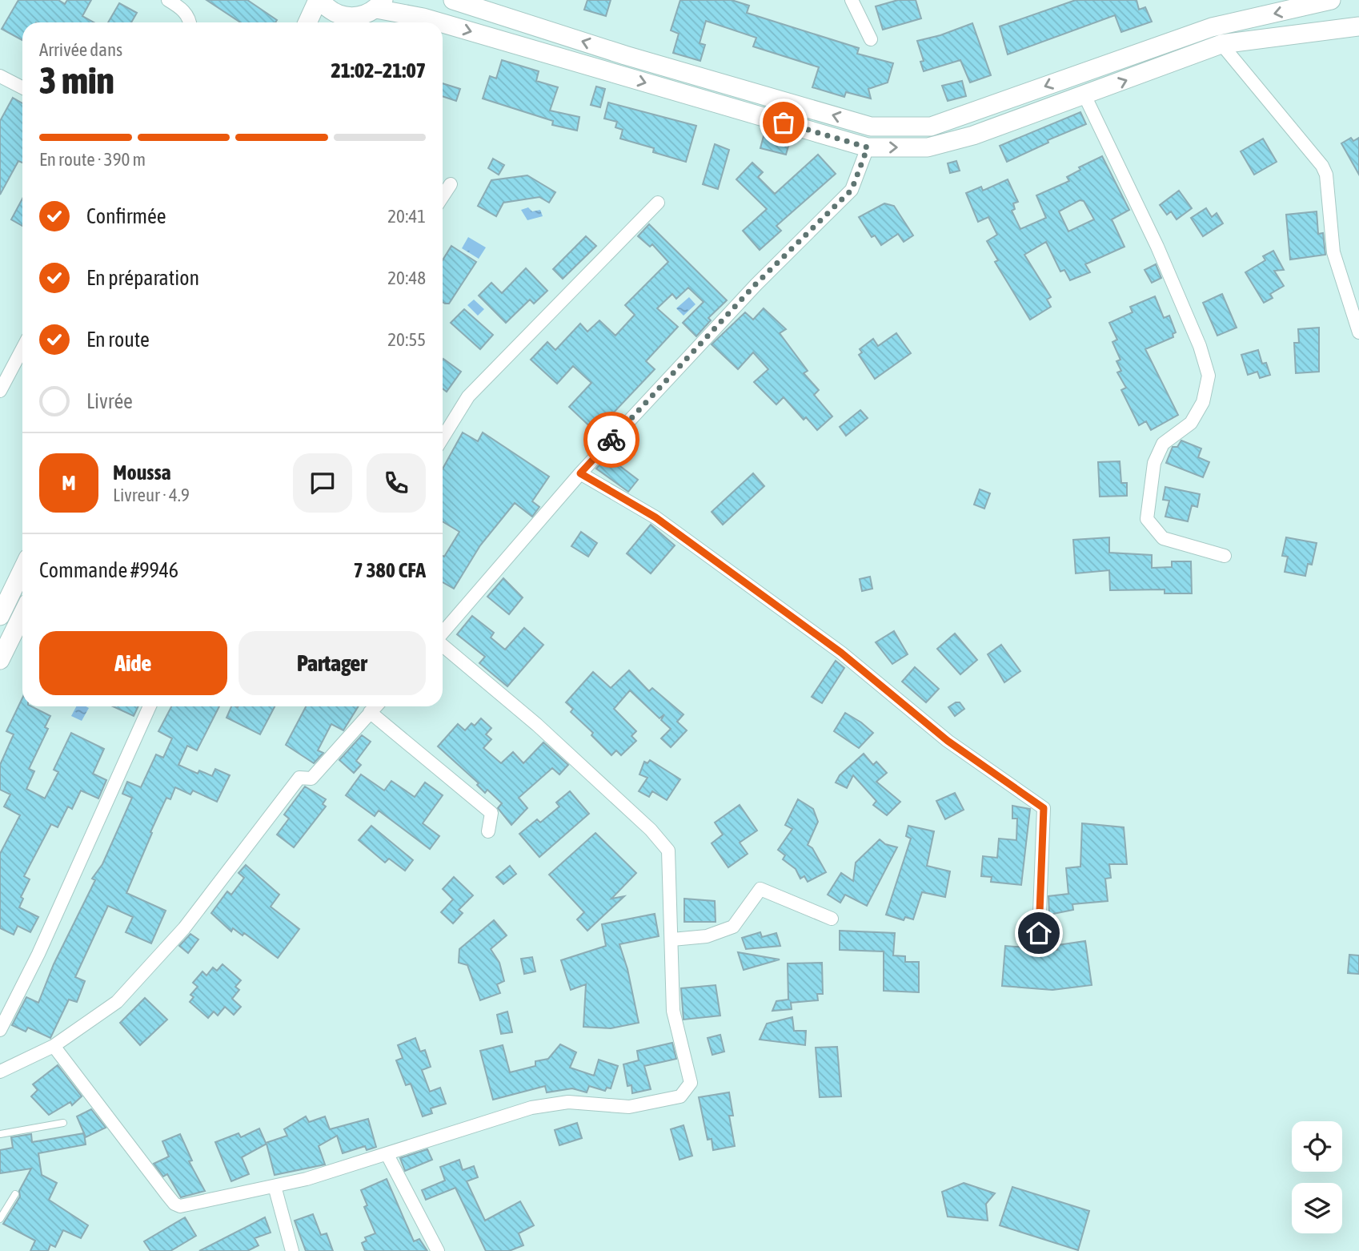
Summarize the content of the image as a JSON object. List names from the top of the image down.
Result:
{
  "page": {
    "heading": ["3 min", "Arrivée dans", "21:02–21:07"],
    "panel": [
      "Moussa",
      "Livreur · 4.9",
      "Commande #9946",
      "7 380 CFA"
    ],
    "bar": "En route · 390 m",
    "list": [
      ["Confirmée", "20:41"],
      ["En préparation", "20:48"],
      ["En route", "20:55"],
      "Livrée"
    ],
    "round": "M",
    "buttons": ["Aide", "Partager"]
  }
}
